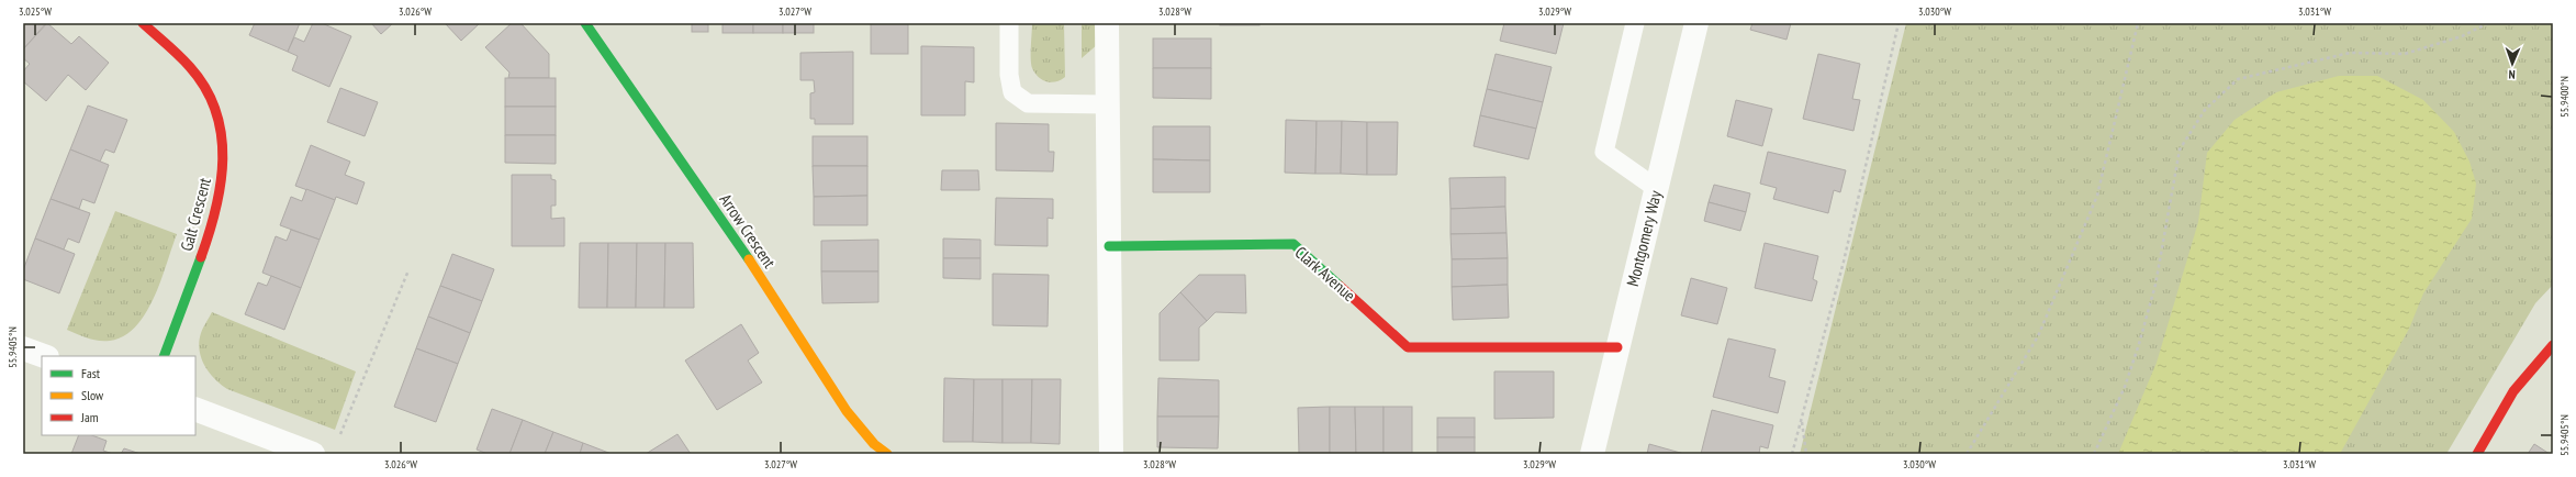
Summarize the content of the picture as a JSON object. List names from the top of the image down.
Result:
{
  "streets": {
    "street": [
      "Galt Crescent",
      "Arrow Crescent",
      "Montgomery Way",
      "Clark Avenue"
    ]
  },
  "crossings": [
    ["Montgomery Way", "Clark Avenue"]
  ],
  "legend": ["Fast", "Slow", "Jam"],
  "north": "bottom",
  "coordinates": [
    "3.025°W",
    "3.026°W",
    "3.027°W",
    "3.028°W",
    "3.029°W",
    "3.030°W",
    "3.031°W",
    "55.9400°N",
    "55.9405°N"
  ]
}
